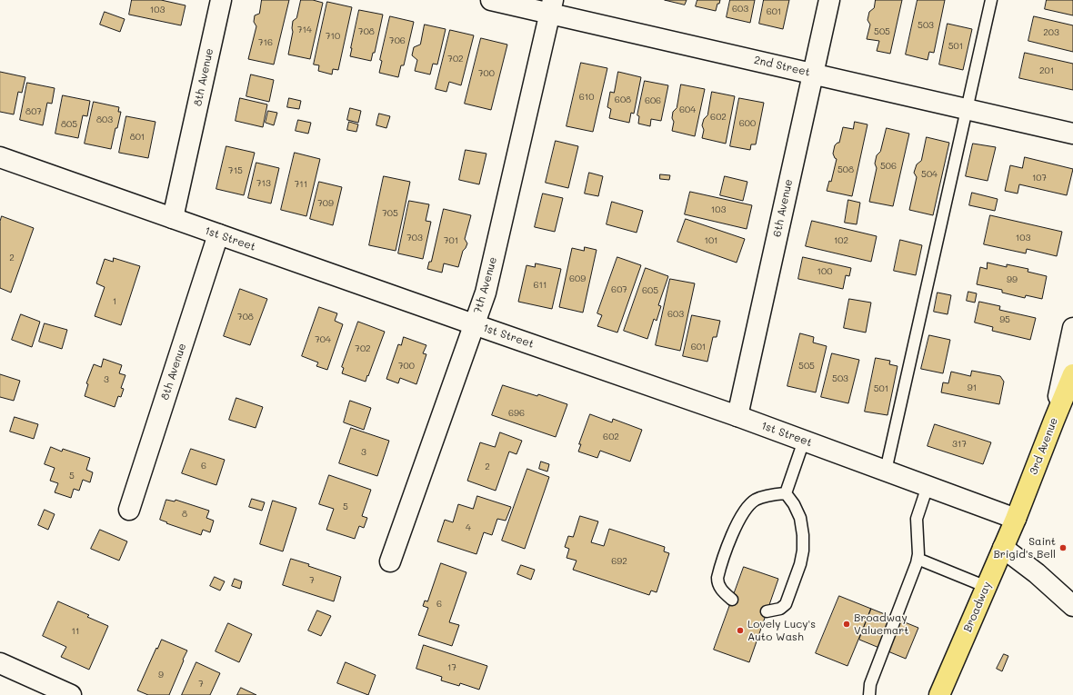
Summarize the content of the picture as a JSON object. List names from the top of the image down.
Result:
{
  "streets": {
    "main road": ["3rd Avenue", "Broadway"],
    "street": [
      "2nd Street",
      "8th Avenue",
      "6th Avenue",
      "1st Street",
      "7th Avenue"
    ]
  },
  "crossings": [
    ["2nd Street", "6th Avenue"],
    ["2nd Street", "7th Avenue"],
    ["8th Avenue", "1st Street"],
    ["6th Avenue", "1st Street"],
    ["1st Street", "7th Avenue"],
    ["1st Street", "3rd Avenue"],
    ["1st Street", "Broadway"],
    ["3rd Avenue", "Broadway"]
  ],
  "places": ["Saint Brigid's Bell", "Broadway Valuemart", "Lovely Lucy's Auto Wash"],
  "house_numbers": [
    "603",
    "103",
    "601",
    "503",
    "714",
    "708",
    "505",
    "203",
    "710",
    "706",
    "716",
    "501",
    "702",
    "201",
    "700",
    "610",
    "608",
    "606",
    "604",
    "807",
    "602",
    "803",
    "600",
    "805",
    "801",
    "506",
    "508",
    "715",
    "504",
    "107",
    "713",
    "711",
    "709",
    "103",
    "705",
    "703",
    "103",
    "701",
    "101",
    "102",
    "2",
    "100",
    "609",
    "99",
    "611",
    "607",
    "605",
    "1",
    "603",
    "708",
    "95",
    "704",
    "601",
    "702",
    "700",
    "505",
    "503",
    "3",
    "91",
    "501",
    "696",
    "602",
    "317",
    "3",
    "6",
    "2",
    "5",
    "5",
    "8",
    "4",
    "692",
    "7",
    "6",
    "11",
    "17",
    "9",
    "7"
  ]
}
